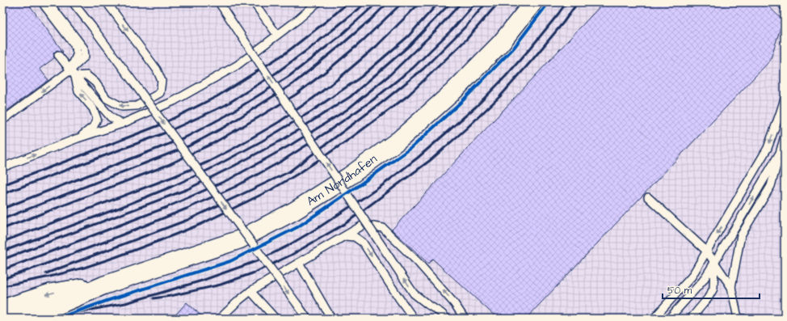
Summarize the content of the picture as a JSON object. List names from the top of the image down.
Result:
{
  "streets": {
    "main road": ["Am Nordhafen"]
  },
  "scale_bar": "50 m"
}
